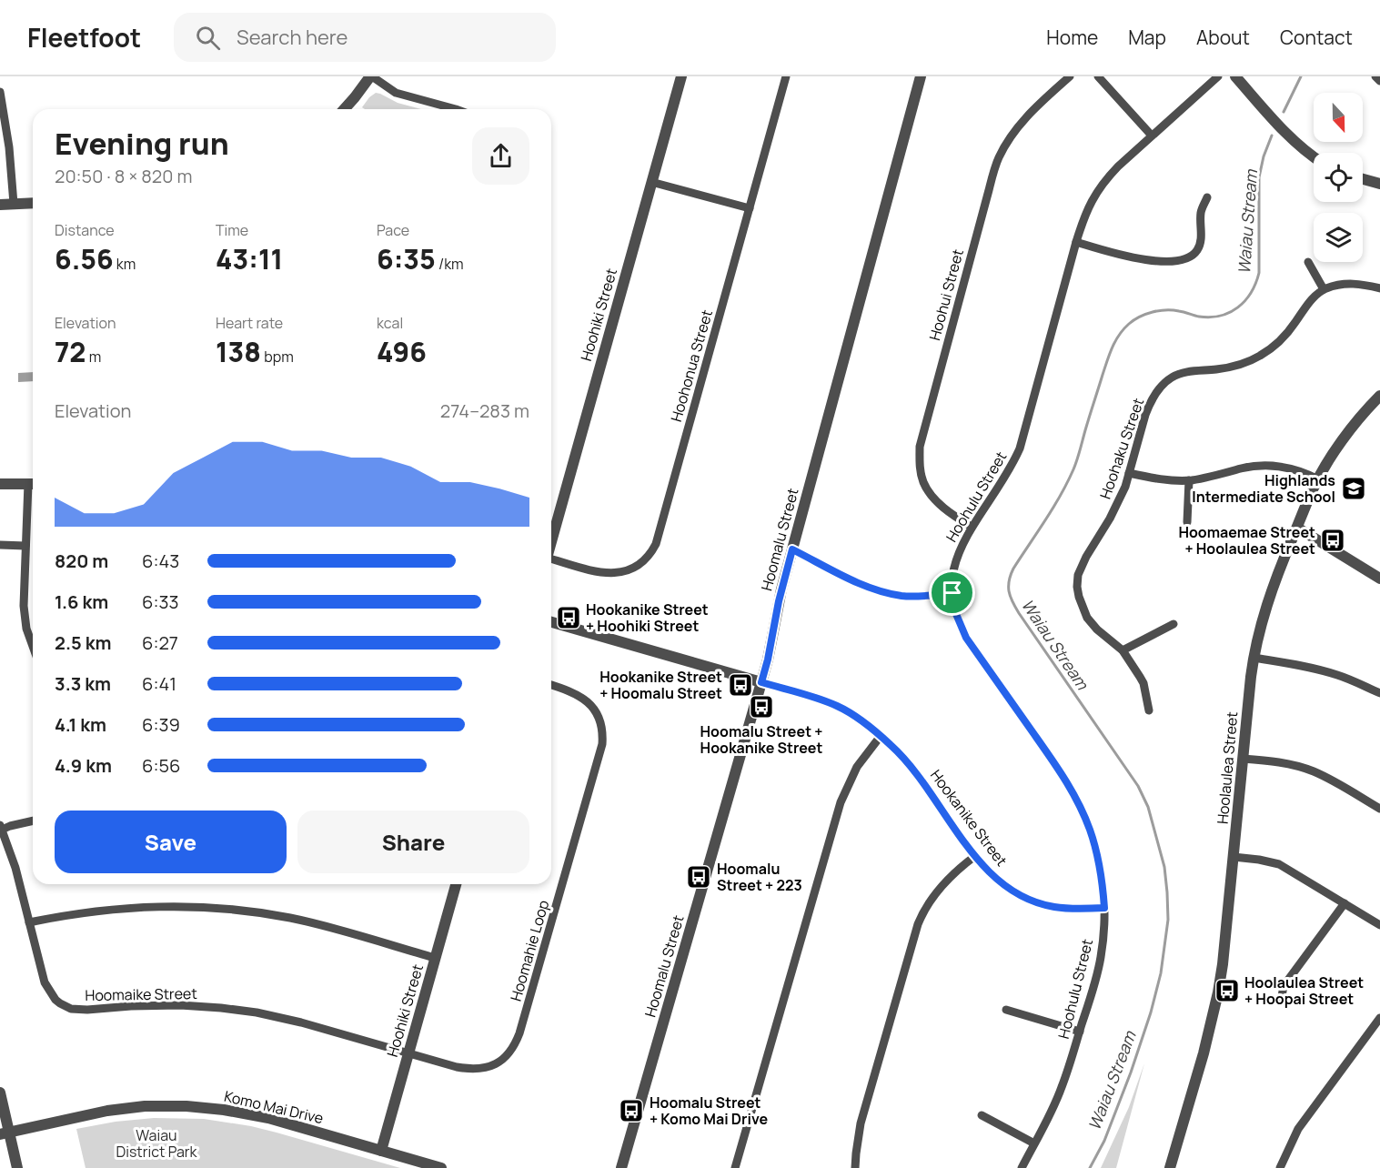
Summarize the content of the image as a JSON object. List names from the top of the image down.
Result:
{
  "streets": {
    "street": [
      "Hoohui Street",
      "Hoohiki Street",
      "Hoohonua Street",
      "Hoohaku Street",
      "Hoohulu Street",
      "Hoomalu Street",
      "Hoolaulea Street",
      "Hookanike Street",
      "Hoomahie Loop",
      "Hoomaike Street",
      "Komo Mai Drive"
    ]
  },
  "crossings": [
    ["Hoohui Street", "Hoohulu Street"],
    ["Hoohiki Street", "Hoomahie Loop"],
    ["Hoohiki Street", "Hoomaike Street"],
    ["Hoohiki Street", "Komo Mai Drive"],
    ["Hoohulu Street", "Hookanike Street"],
    ["Hoomalu Street", "Hookanike Street"],
    ["Hoomahie Loop", "Hoomaike Street"]
  ],
  "water": ["Waiau Stream"],
  "parks": ["Waiau District Park"],
  "places": {
    "school or university": ["Highlands Intermediate School"],
    "bus stop": [
      "Hoomaemae Street + Hoolaulea Street",
      "Hookanike Street + Hoohiki Street",
      "Hookanike Street + Hoomalu Street",
      "Hoomalu Street + Hookanike Street",
      "Hoomalu Street + 223",
      "Hoolaulea Street + Hoopai Street",
      "Hoomalu Street + Komo Mai Drive"
    ]
  },
  "north": "bottom",
  "page": {
    "header": "Fleetfoot",
    "search": "Search here",
    "nav": [
      "Home",
      "Map",
      "About",
      "Contact"
    ],
    "heading": ["Evening run", "20:50 · 8 × 820 m"],
    "stats": [
      ["Distance", "6.56 km"],
      ["Time", "43:11"],
      ["Pace", "6:35 /km"],
      ["Elevation", "72 m"],
      ["Heart rate", "138 bpm"],
      ["kcal", "496"]
    ],
    "chart": ["Elevation", "274–283 m"],
    "list": [
      {
        "name": "820 m",
        "note": "6:43"
      },
      {
        "name": "1.6 km",
        "note": "6:33"
      },
      {
        "name": "2.5 km",
        "note": "6:27"
      },
      {
        "name": "3.3 km",
        "note": "6:41"
      },
      {
        "name": "4.1 km",
        "note": "6:39"
      },
      {
        "name": "4.9 km",
        "note": "6:56"
      }
    ],
    "buttons": ["Save", "Share"]
  }
}
